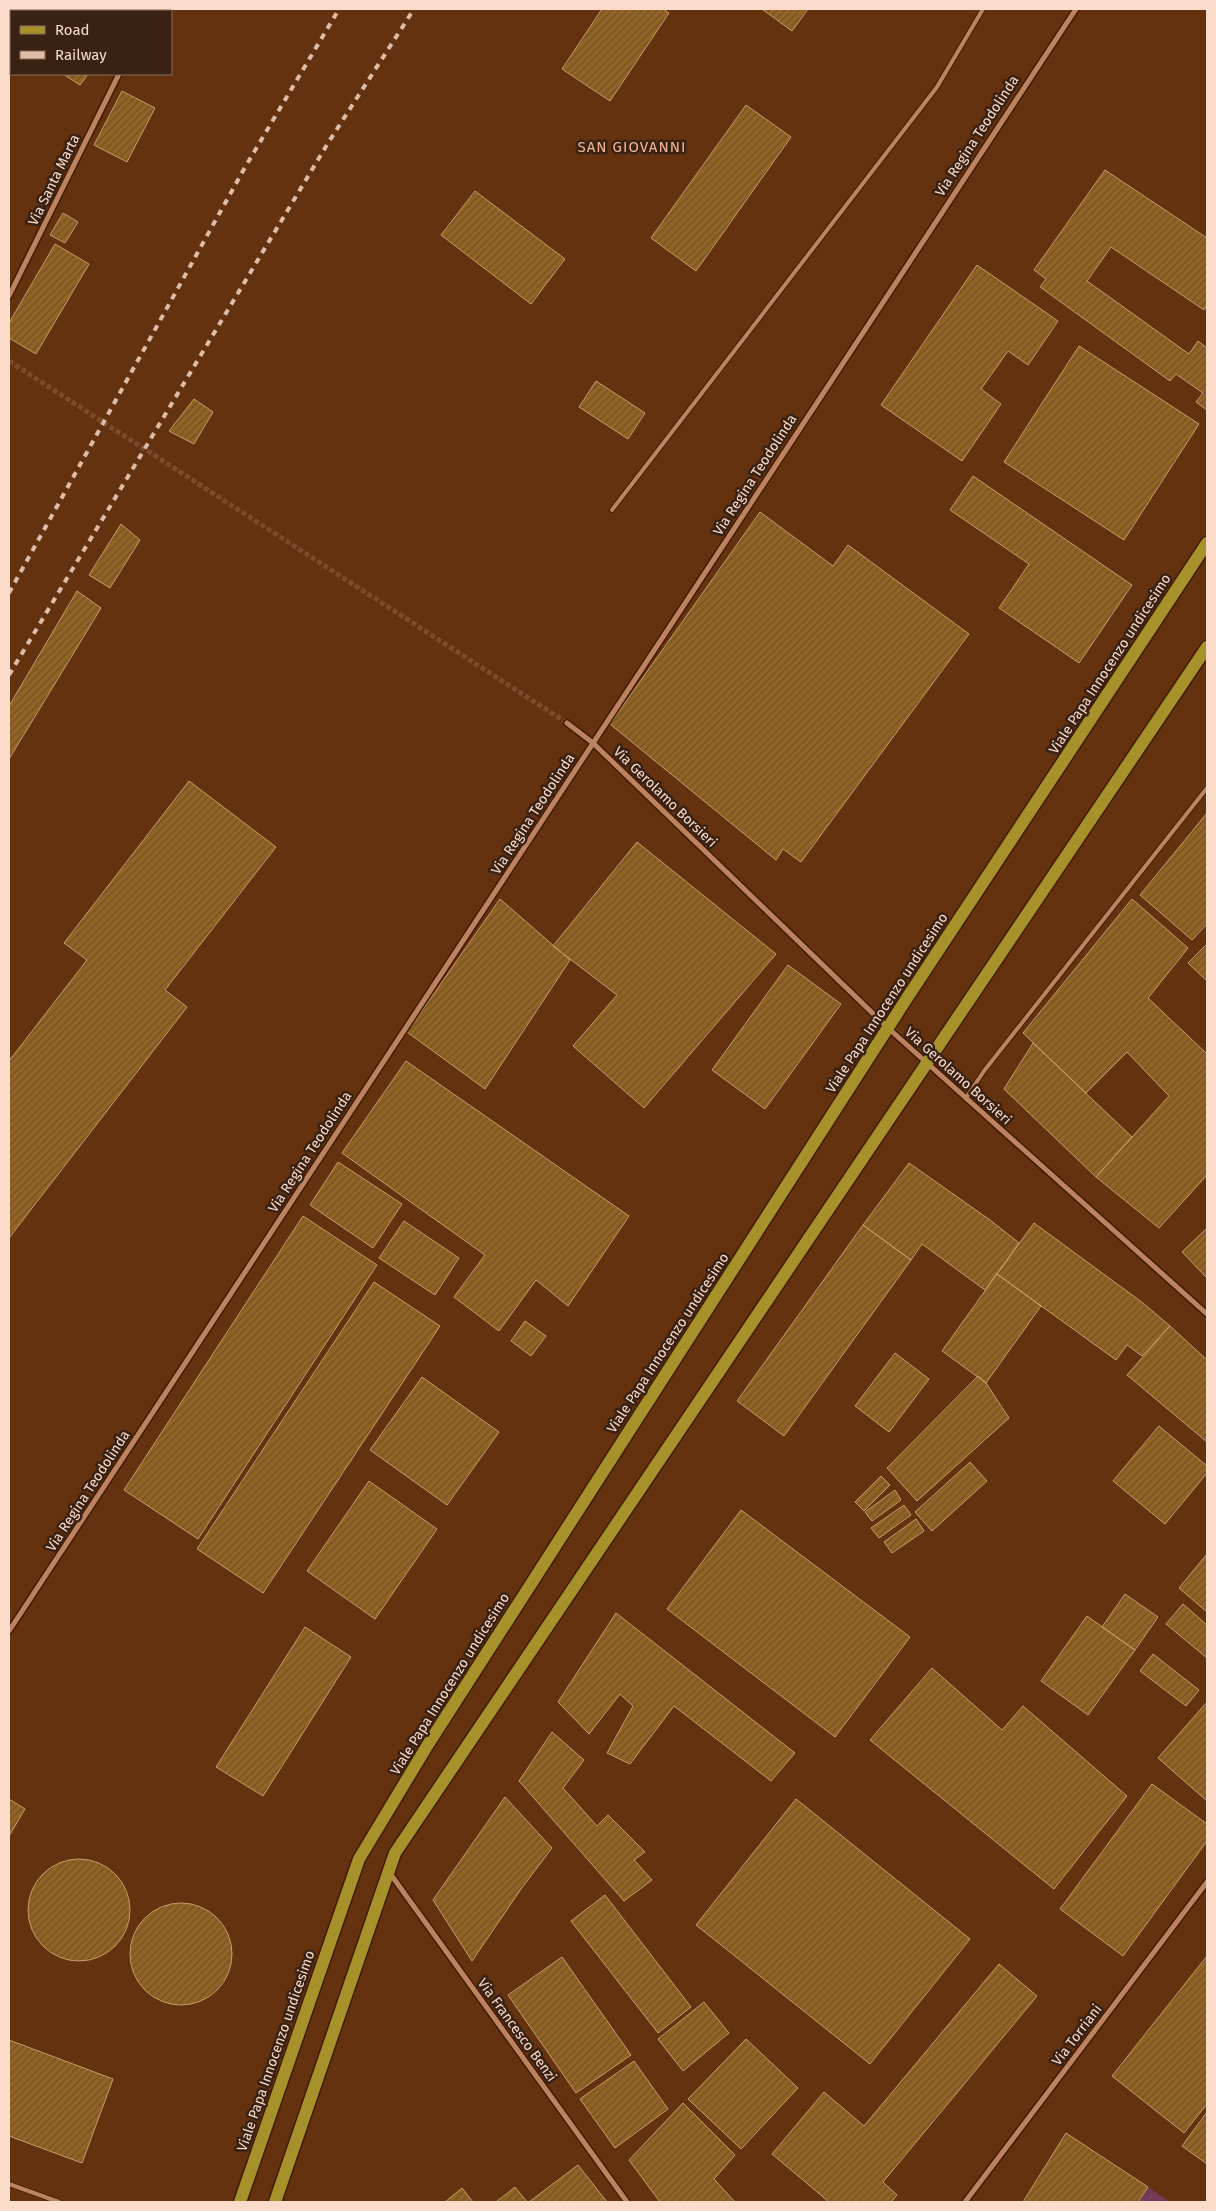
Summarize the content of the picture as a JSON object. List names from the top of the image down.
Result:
{
  "streets": {
    "main road": ["Viale Papa Innocenzo undicesimo"],
    "street": [
      "Via Regina Teodolinda",
      "Via Santa Marta",
      "Via Gerolamo Borsieri",
      "Via Francesco Benzi",
      "Via Torriani"
    ]
  },
  "crossings": [
    ["Via Regina Teodolinda", "Via Gerolamo Borsieri"],
    ["Viale Papa Innocenzo undicesimo", "Via Gerolamo Borsieri"]
  ],
  "districts": ["SAN GIOVANNI"],
  "legend": ["Road", "Railway"]
}
